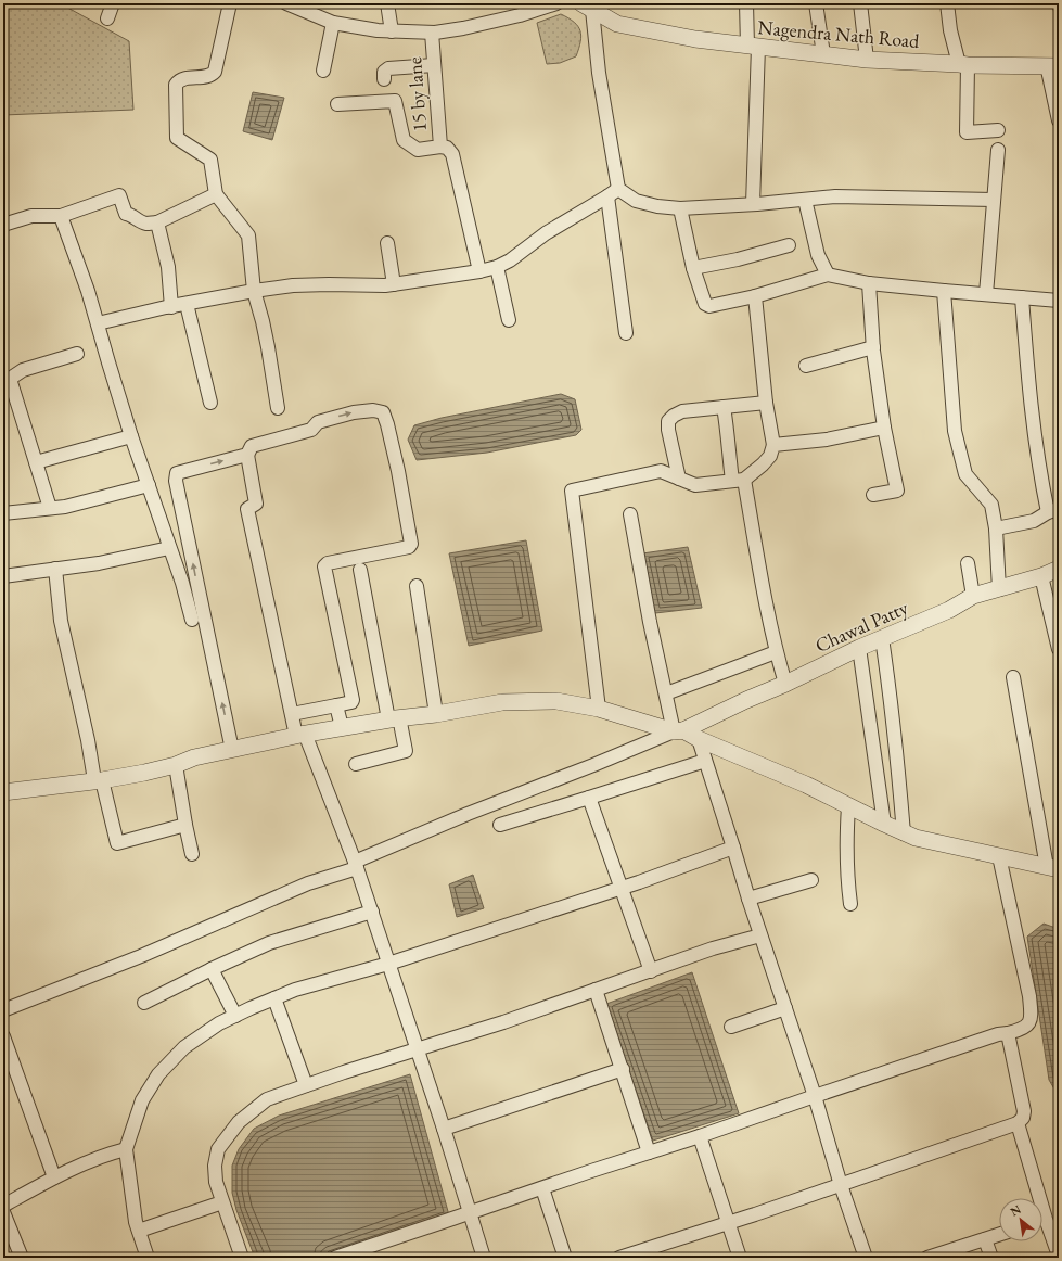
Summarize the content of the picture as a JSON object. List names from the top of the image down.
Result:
{
  "streets": {
    "street": ["Nagendra Nath Road", "15 by lane", "Chawal Patty"]
  },
  "north": "top left"
}
